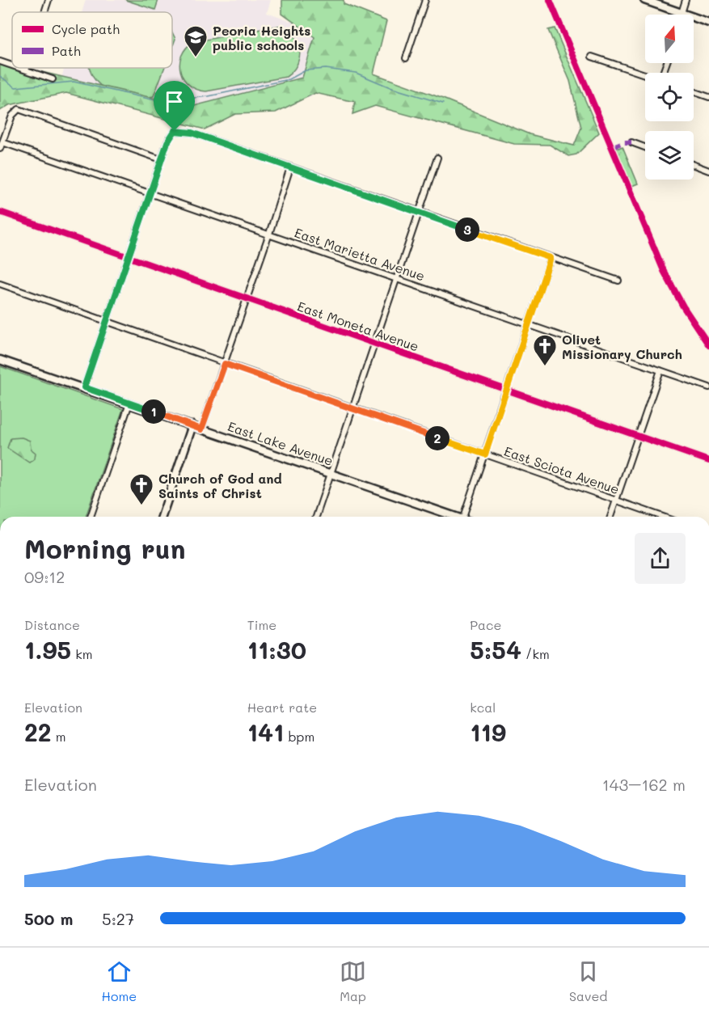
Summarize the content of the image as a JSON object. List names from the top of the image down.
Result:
{
  "streets": {
    "street": [
      "East Marietta Avenue",
      "East Moneta Avenue",
      "East Lake Avenue",
      "East Sciota Avenue"
    ]
  },
  "places": {
    "school or university": ["Peoria Heights public schools"],
    "church": ["Olivet Missionary Church", "Church of God and Saints of Christ"]
  },
  "legend": ["Cycle path", "Path"],
  "north": "top",
  "page": {
    "pins": ["3", "1", "2"],
    "heading": ["Morning run", "09:12"],
    "stats": [
      ["Distance", "1.95 km"],
      ["Time", "11:30"],
      ["Pace", "5:54 /km"],
      ["Elevation", "22 m"],
      ["Heart rate", "141 bpm"],
      ["kcal", "119"]
    ],
    "chart": ["Elevation", "143–162 m"],
    "list": [
      {
        "name": "500 m",
        "note": "5:27"
      }
    ],
    "tabs": ["Home", "Map", "Saved"]
  }
}
